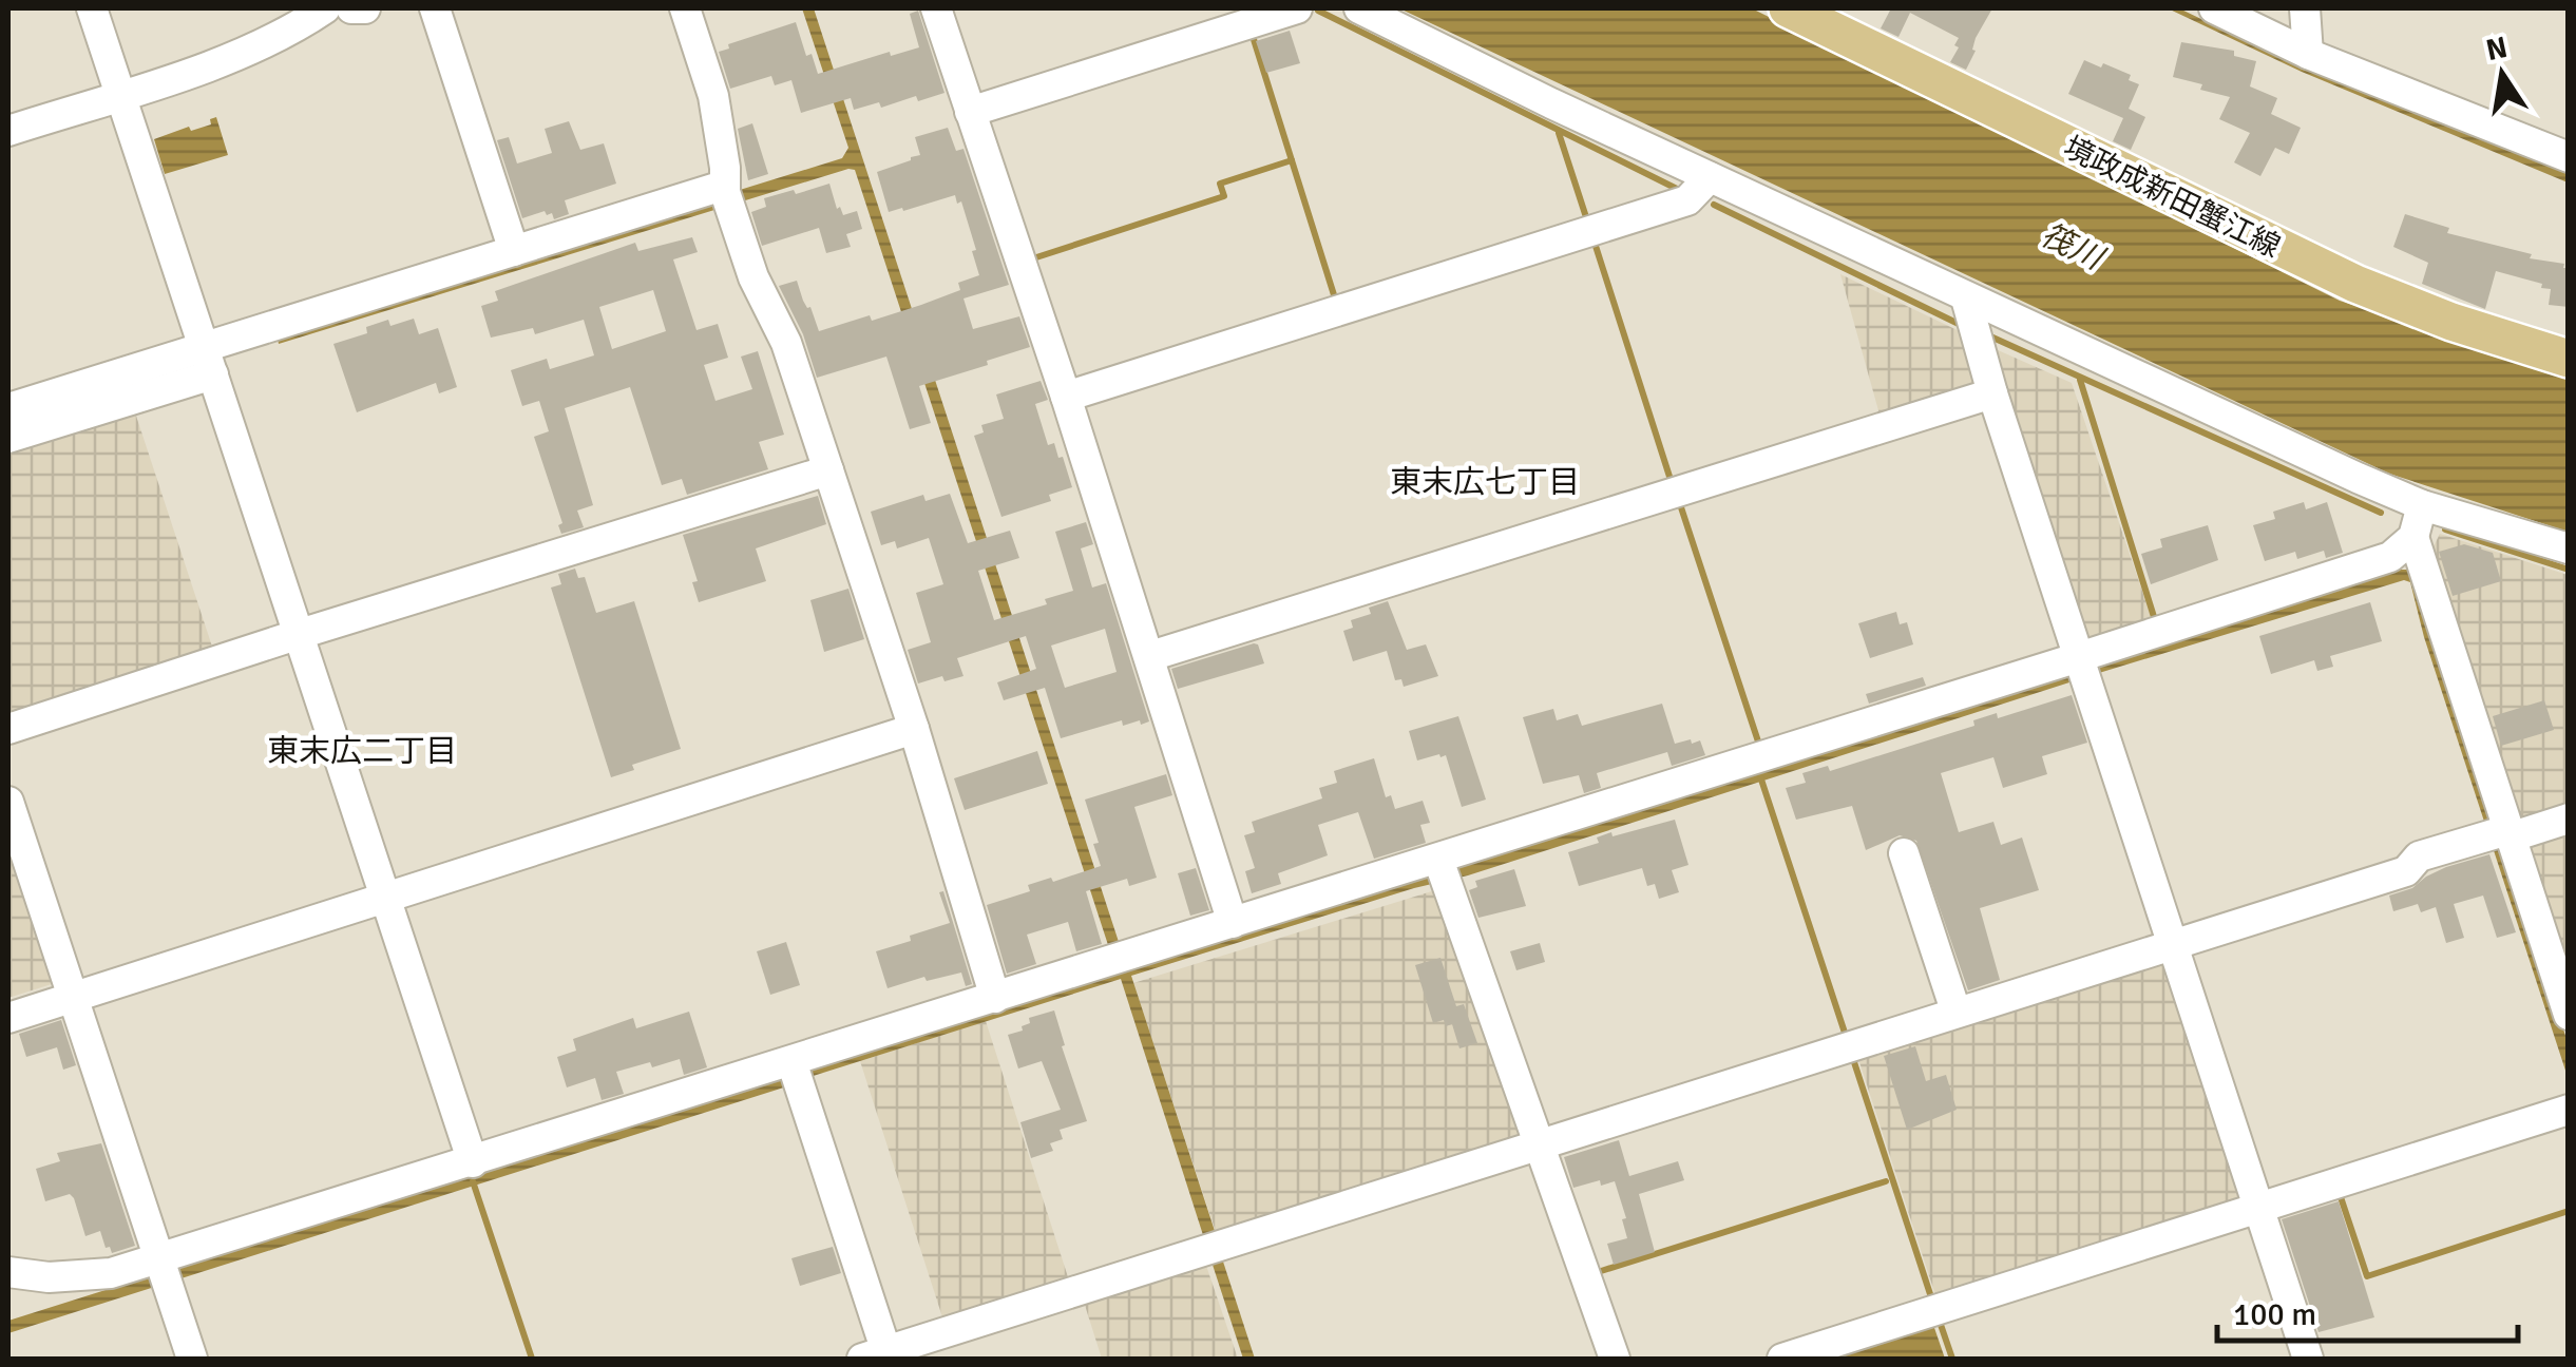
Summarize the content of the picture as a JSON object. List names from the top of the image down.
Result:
{
  "streets": {
    "main road": ["境政成新田蟹江線"]
  },
  "districts": ["東末広七丁目", "東末広二丁目"],
  "water": ["筏川"],
  "scale_bar": "100 m",
  "north": "top"
}
